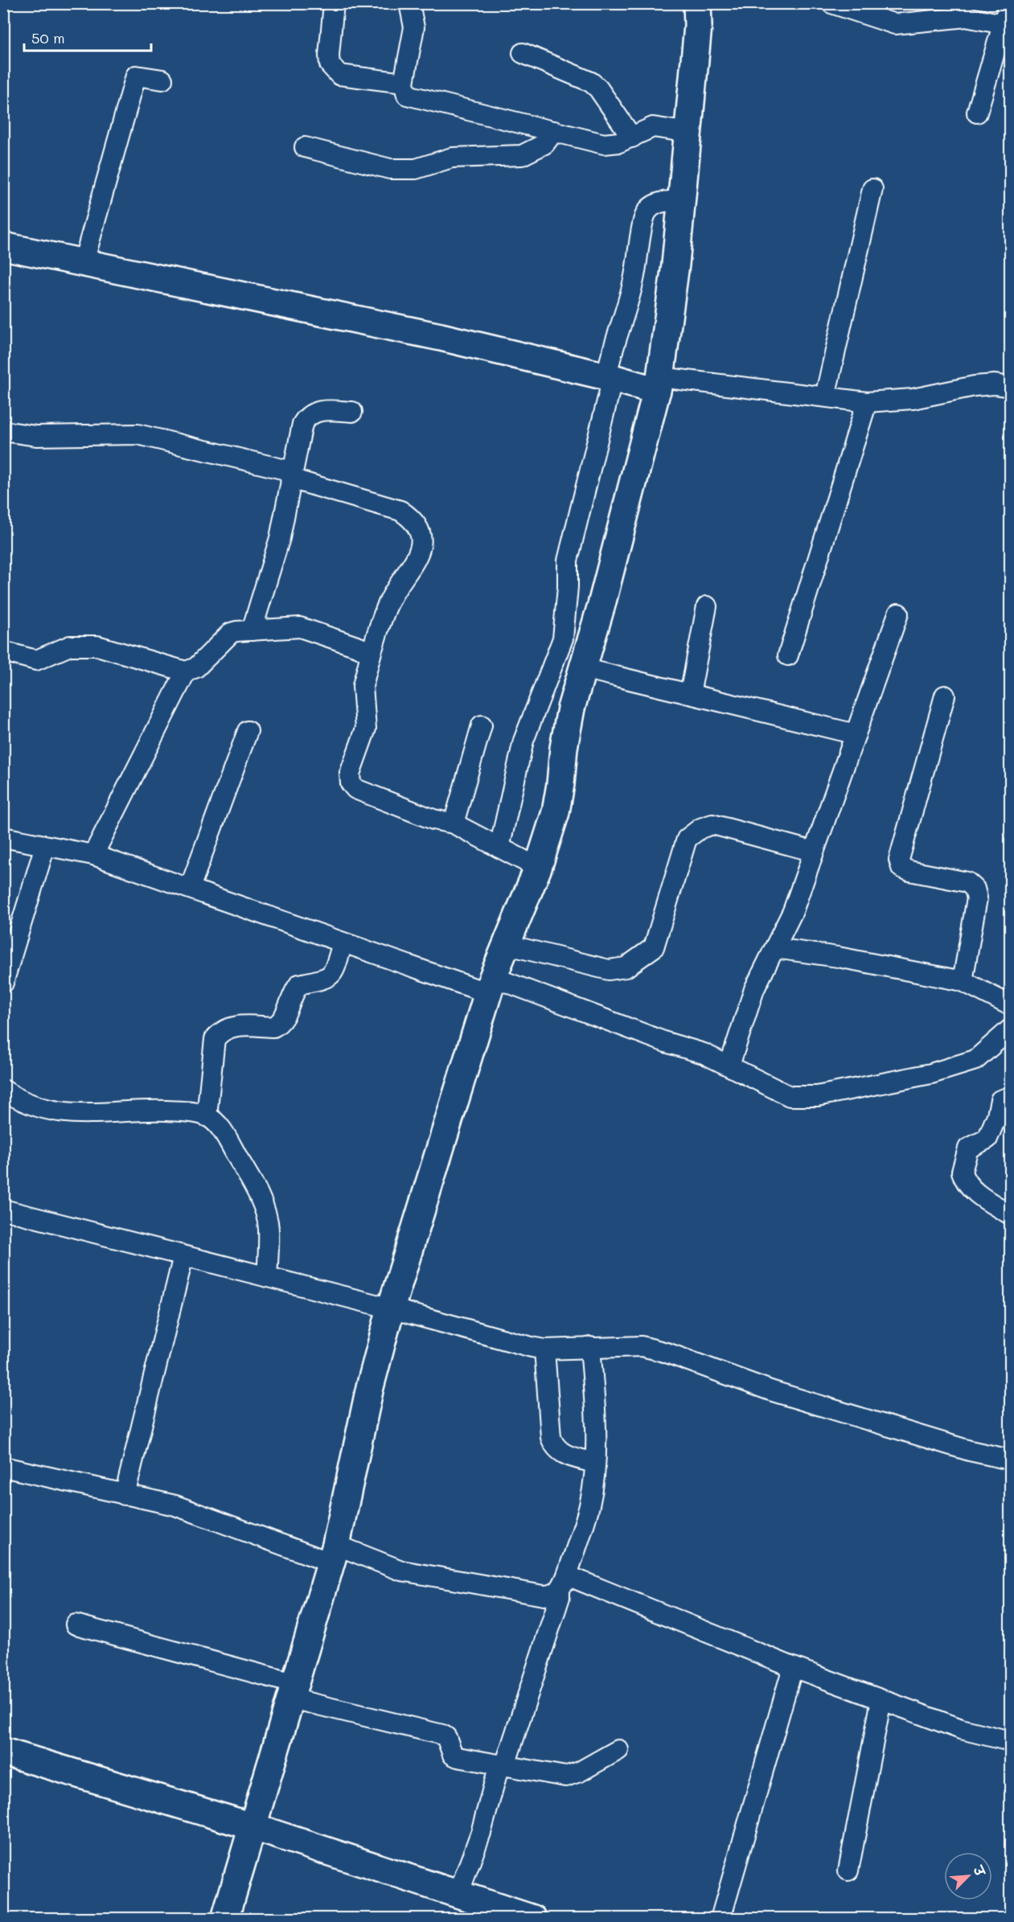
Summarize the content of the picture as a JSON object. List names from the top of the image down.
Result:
{
  "scale_bar": "50 m",
  "north": "top right"
}
